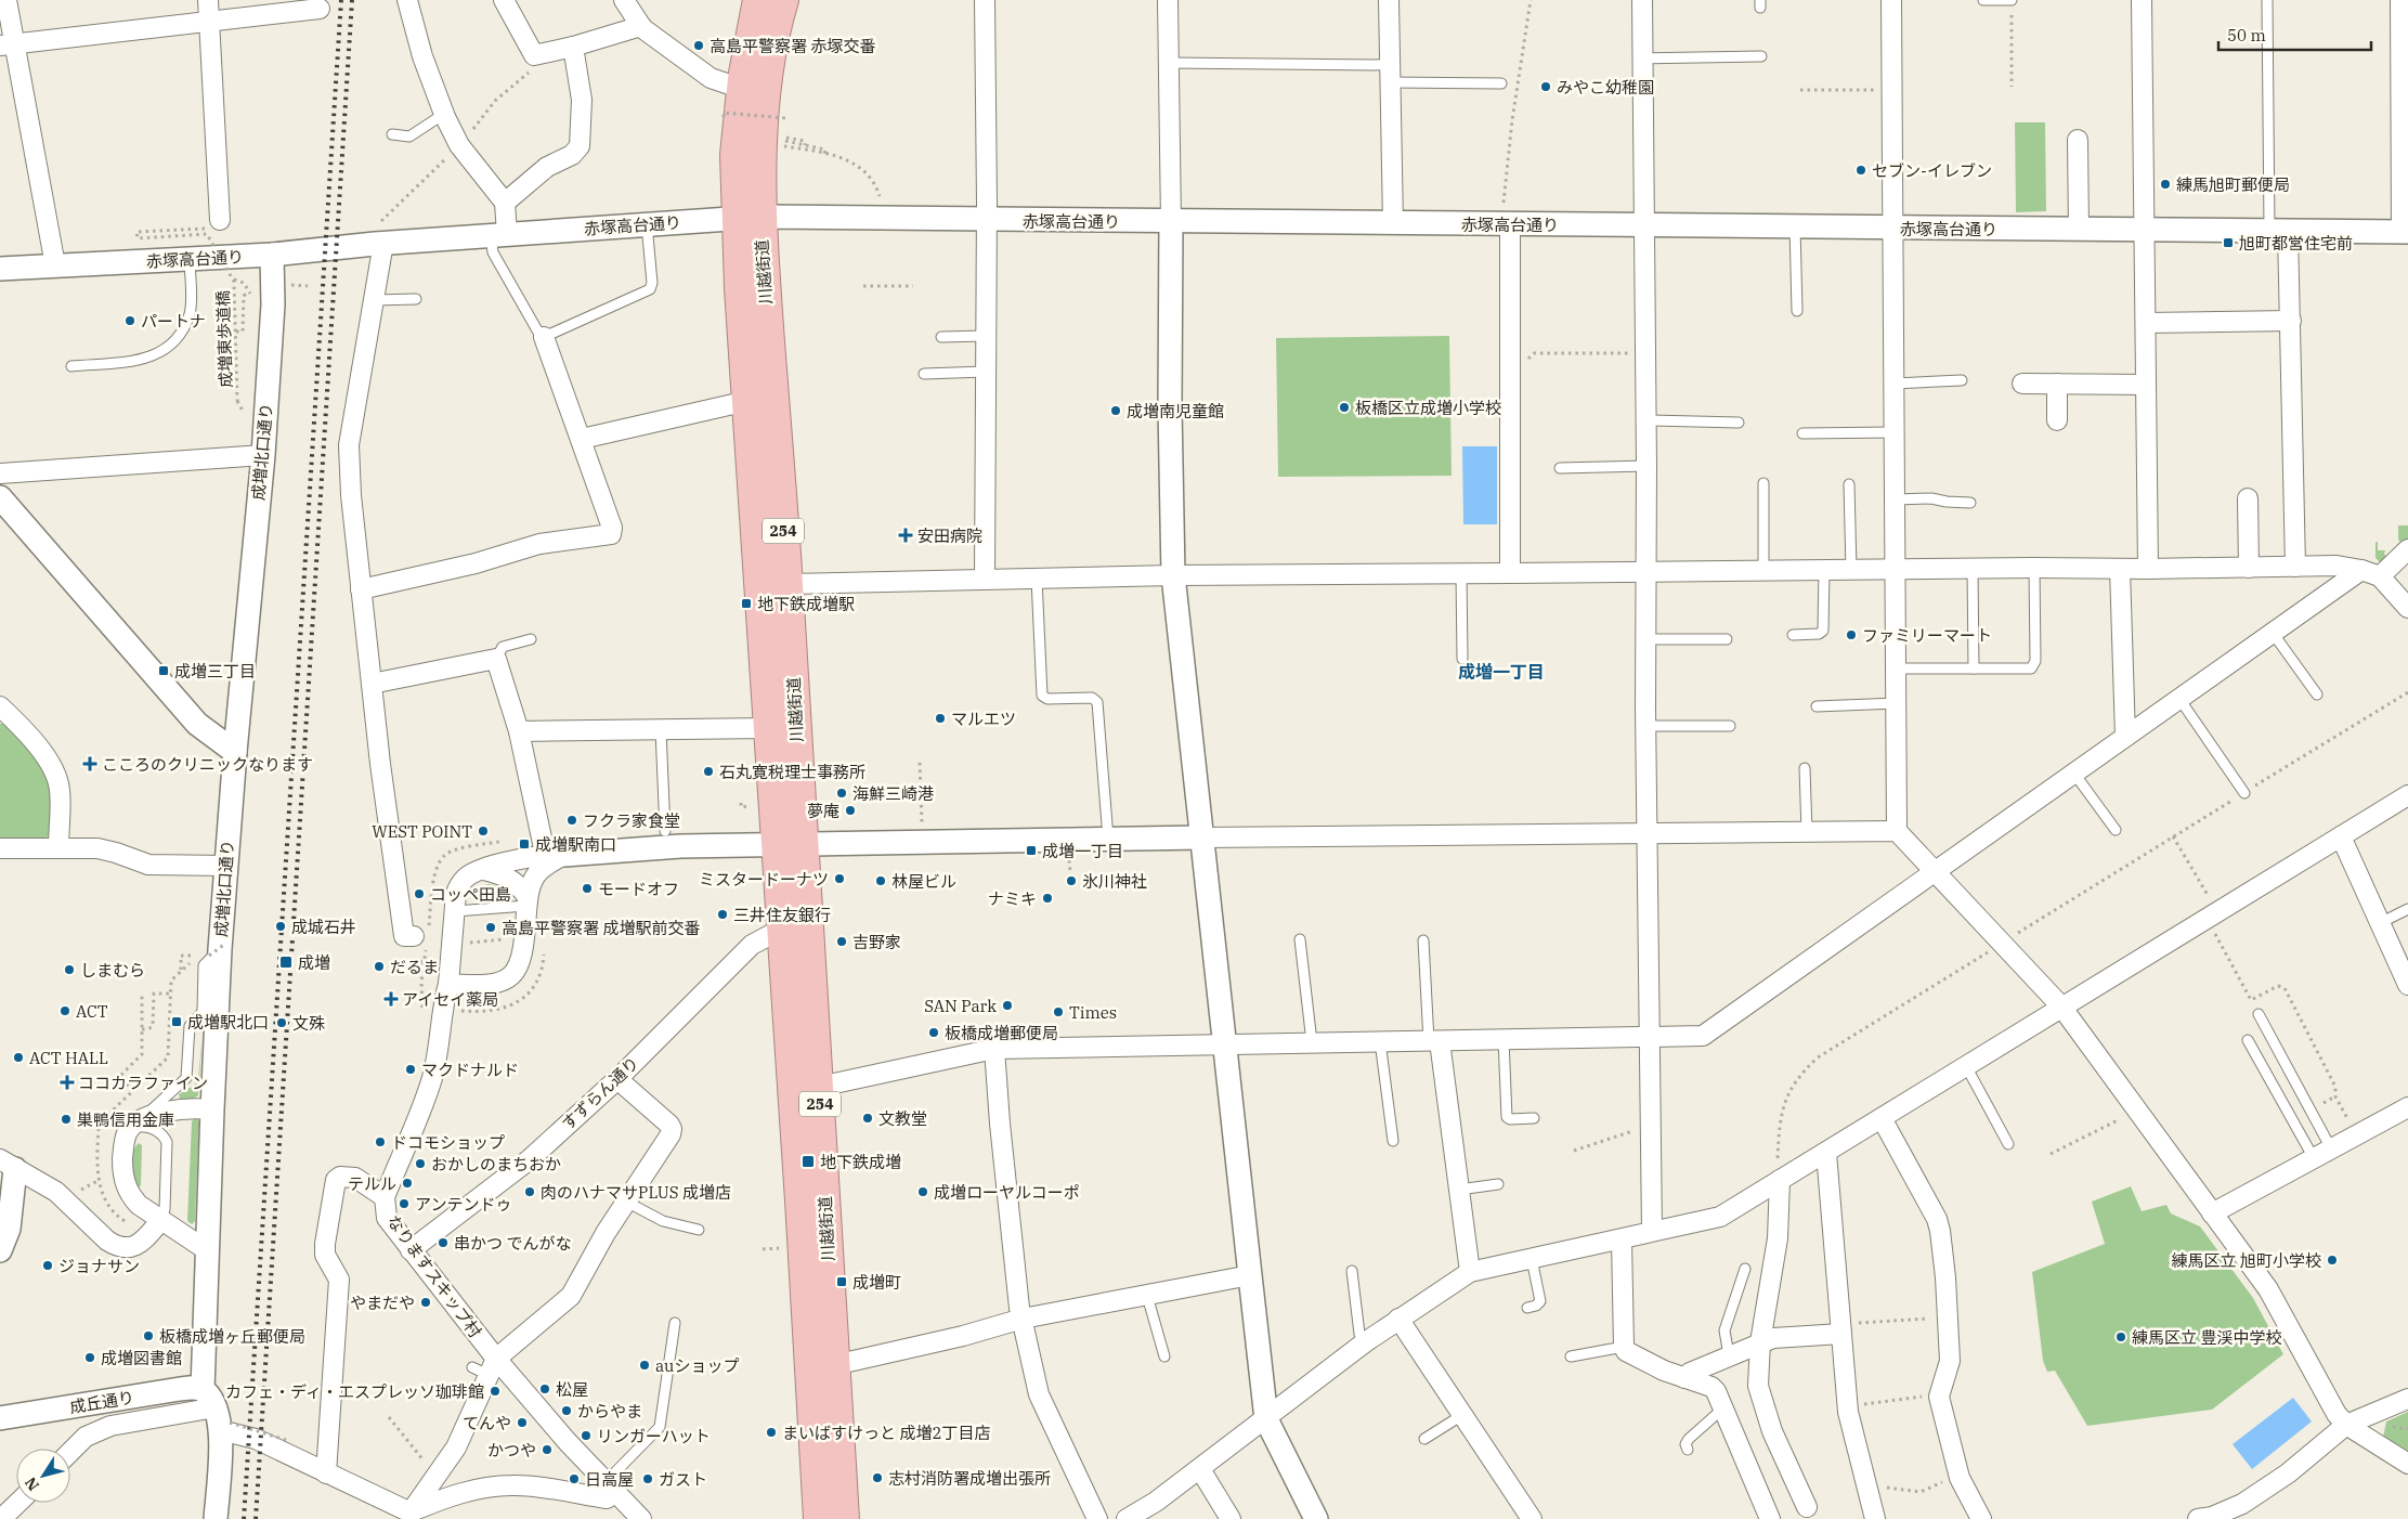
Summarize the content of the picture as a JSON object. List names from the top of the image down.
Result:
{
  "streets": {
    "highway": ["川越街道", "254"],
    "street": [
      "赤塚高台通り",
      "成増北口通り",
      "すずらん通り",
      "なりますスキップ村",
      "成丘通り"
    ],
    "path": ["成増東歩道橋"]
  },
  "crossings": [
    ["赤塚高台通り", "川越街道"],
    ["赤塚高台通り", "成増北口通り"],
    ["川越街道", "すずらん通り"],
    ["成増北口通り", "成丘通り"],
    ["すずらん通り", "なりますスキップ村"]
  ],
  "districts": ["成増一丁目"],
  "places": {
    "other": [
      "高島平警察署 赤塚交番",
      "みやこ幼稚園",
      "セブン-イレブン",
      "練馬旭町郵便局",
      "パートナ",
      "板橋区立成増小学校",
      "成増南児童館",
      "ファミリーマート",
      "マルエツ",
      "石丸寛税理士事務所",
      "海鮮三崎港",
      "夢庵",
      "フクラ家食堂",
      "WEST POINT",
      "ミスタードーナツ",
      "林屋ビル",
      "氷川神社",
      "モードオフ",
      "コッペ田島",
      "ナミキ",
      "三井住友銀行",
      "成城石井",
      "高島平警察署 成増駅前交番",
      "吉野家",
      "だるま",
      "しまむら",
      "SAN Park",
      "ACT",
      "Times",
      "文殊",
      "板橋成増郵便局",
      "ACT HALL",
      "マクドナルド",
      "文教堂",
      "巣鴨信用金庫",
      "ドコモショップ",
      "おかしのまちおか",
      "テルル",
      "肉のハナマサPLUS 成増店",
      "成増ローヤルコーポ",
      "アンテンドゥ",
      "串かつ でんがな",
      "練馬区立 旭町小学校",
      "ジョナサン",
      "やまだや",
      "板橋成増ヶ丘郵便局",
      "練馬区立 豊渓中学校",
      "成増図書館",
      "auショップ",
      "松屋",
      "カフェ・ディ・エスプレッソ珈琲館",
      "からやま",
      "てんや",
      "まいばすけっと 成増2丁目店",
      "リンガーハット",
      "かつや",
      "志村消防署成増出張所",
      "日高屋",
      "ガスト"
    ],
    "transit": [
      "旭町都営住宅前",
      "地下鉄成増駅",
      "成増三丁目",
      "成増駅南口",
      "成増一丁目",
      "成増",
      "成増駅北口",
      "地下鉄成増",
      "成増町"
    ],
    "health": [
      "安田病院",
      "こころのクリニックなります",
      "アイセイ薬局",
      "ココカラファイン"
    ]
  },
  "scale_bar": "50 m",
  "north": "bottom left"
}
